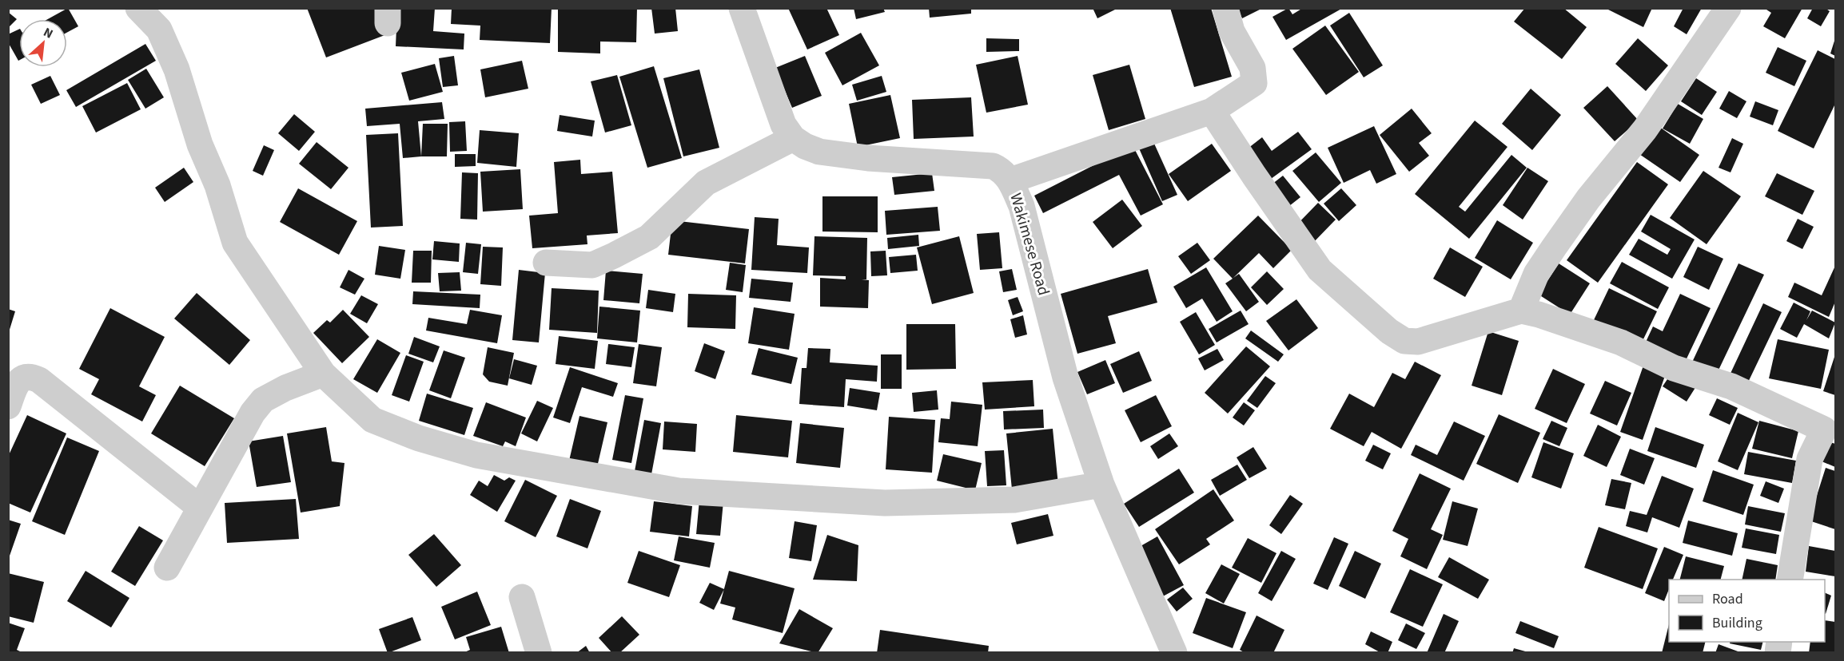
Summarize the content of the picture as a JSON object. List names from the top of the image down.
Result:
{
  "streets": {
    "street": ["Wakimese Road"]
  },
  "legend": ["Road", "Building"],
  "north": "top right"
}
